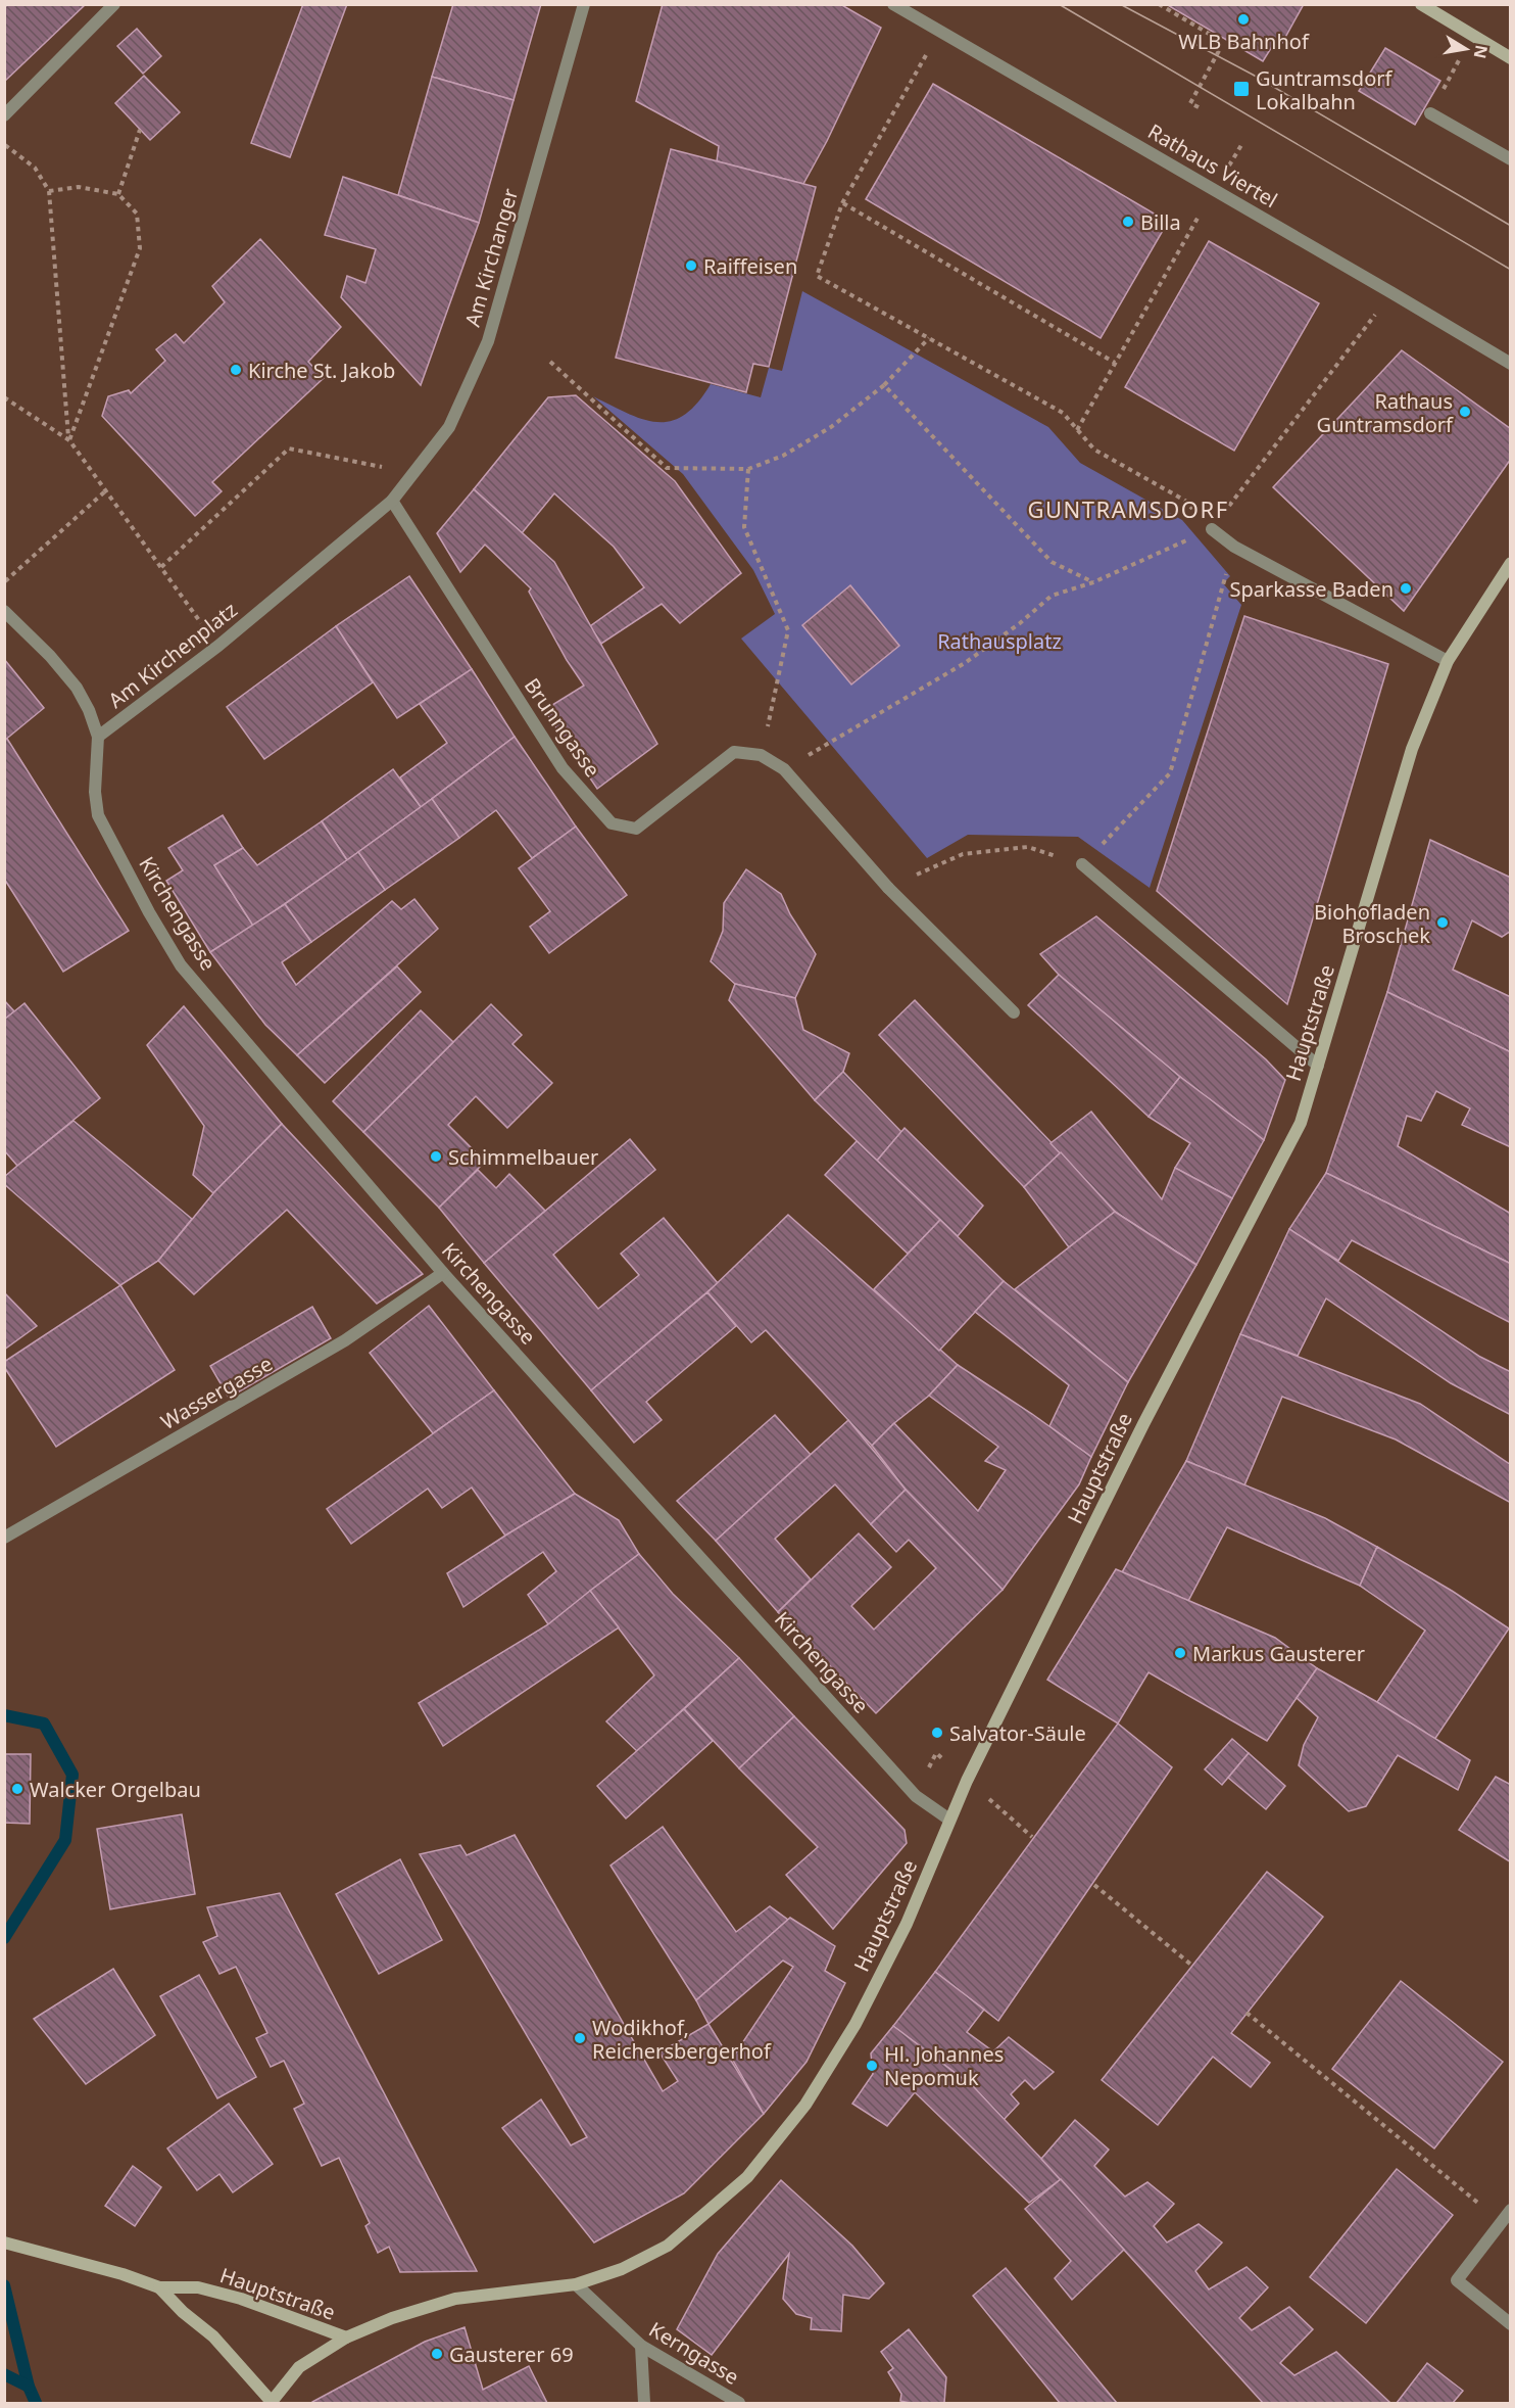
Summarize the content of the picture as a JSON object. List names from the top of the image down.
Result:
{
  "streets": {
    "street": [
      "Rathaus Viertel",
      "Am Kirchanger",
      "Am Kirchenplatz",
      "Brunngasse",
      "Kirchengasse",
      "Hauptstraße",
      "Wassergasse",
      "Kerngasse"
    ]
  },
  "crossings": [
    ["Am Kirchanger", "Am Kirchenplatz"],
    ["Am Kirchanger", "Brunngasse"],
    ["Am Kirchenplatz", "Brunngasse"],
    ["Am Kirchenplatz", "Kirchengasse"],
    ["Kirchengasse", "Hauptstraße"],
    ["Kirchengasse", "Wassergasse"],
    ["Hauptstraße", "Kerngasse"]
  ],
  "districts": ["GUNTRAMSDORF"],
  "parks": ["Rathausplatz"],
  "places": {
    "other": [
      "WLB Bahnhof",
      "Billa",
      "Raiffeisen",
      "Kirche St. Jakob",
      "Rathaus Guntramsdorf",
      "Sparkasse Baden",
      "Biohofladen Broschek",
      "Schimmelbauer",
      "Markus Gausterer",
      "Salvator-Säule",
      "Walcker Orgelbau",
      "Wodikhof, Reichersbergerhof",
      "Hl. Johannes Nepomuk",
      "Gausterer 69"
    ],
    "transit": ["Guntramsdorf Lokalbahn"]
  },
  "north": "right"
}
